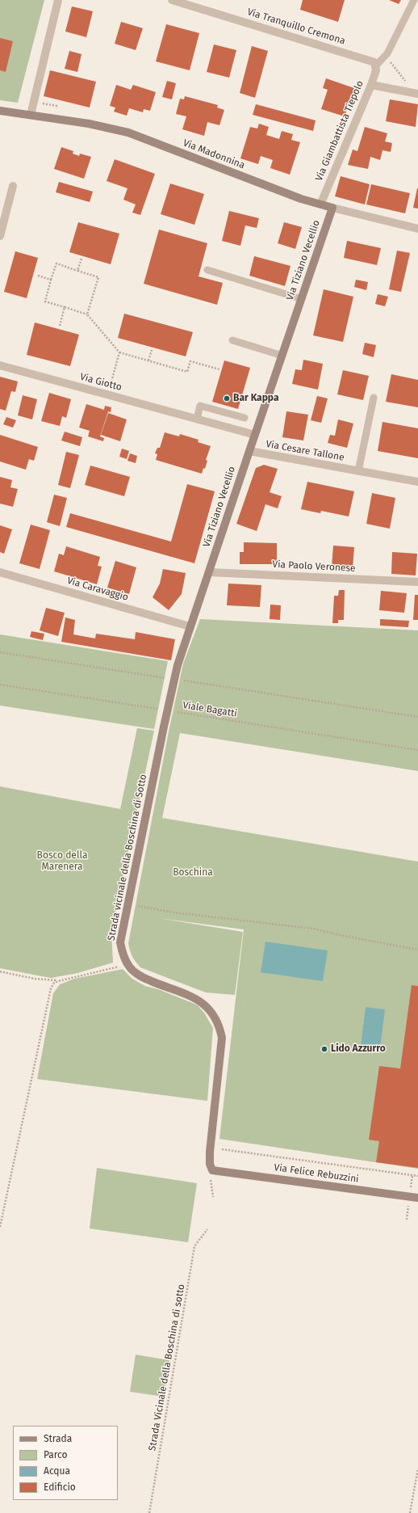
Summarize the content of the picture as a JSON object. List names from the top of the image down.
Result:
{
  "streets": {
    "street": [
      "Via Tranquillo Cremona",
      "Via Giambattista Tiepolo",
      "Via Madonnina",
      "Via Tiziano Vecellio",
      "Via Giotto",
      "Via Cesare Tallone",
      "Via Paolo Veronese",
      "Via Caravaggio",
      "Strada vicinale della Boschina di Sotto",
      "Via Felice Rebuzzini"
    ],
    "path": ["Viale Bagatti", "Strada Vicinale della Boschina di sotto"]
  },
  "crossings": [
    ["Via Tranquillo Cremona", "Via Giambattista Tiepolo"],
    ["Via Giambattista Tiepolo", "Via Madonnina"],
    ["Via Madonnina", "Via Tiziano Vecellio"],
    ["Via Tiziano Vecellio", "Via Giotto"],
    ["Via Tiziano Vecellio", "Via Cesare Tallone"],
    ["Via Tiziano Vecellio", "Via Paolo Veronese"],
    ["Via Tiziano Vecellio", "Via Caravaggio"],
    ["Via Tiziano Vecellio", "Viale Bagatti"],
    ["Via Tiziano Vecellio", "Strada vicinale della Boschina di Sotto"],
    ["Viale Bagatti", "Strada vicinale della Boschina di Sotto"],
    ["Strada vicinale della Boschina di Sotto", "Via Felice Rebuzzini"]
  ],
  "parks": ["Bosco della Marenera", "Boschina"],
  "places": ["Bar Kappa", "Lido Azzurro"],
  "legend": [
    "Strada",
    "Parco",
    "Acqua",
    "Edificio"
  ]
}
